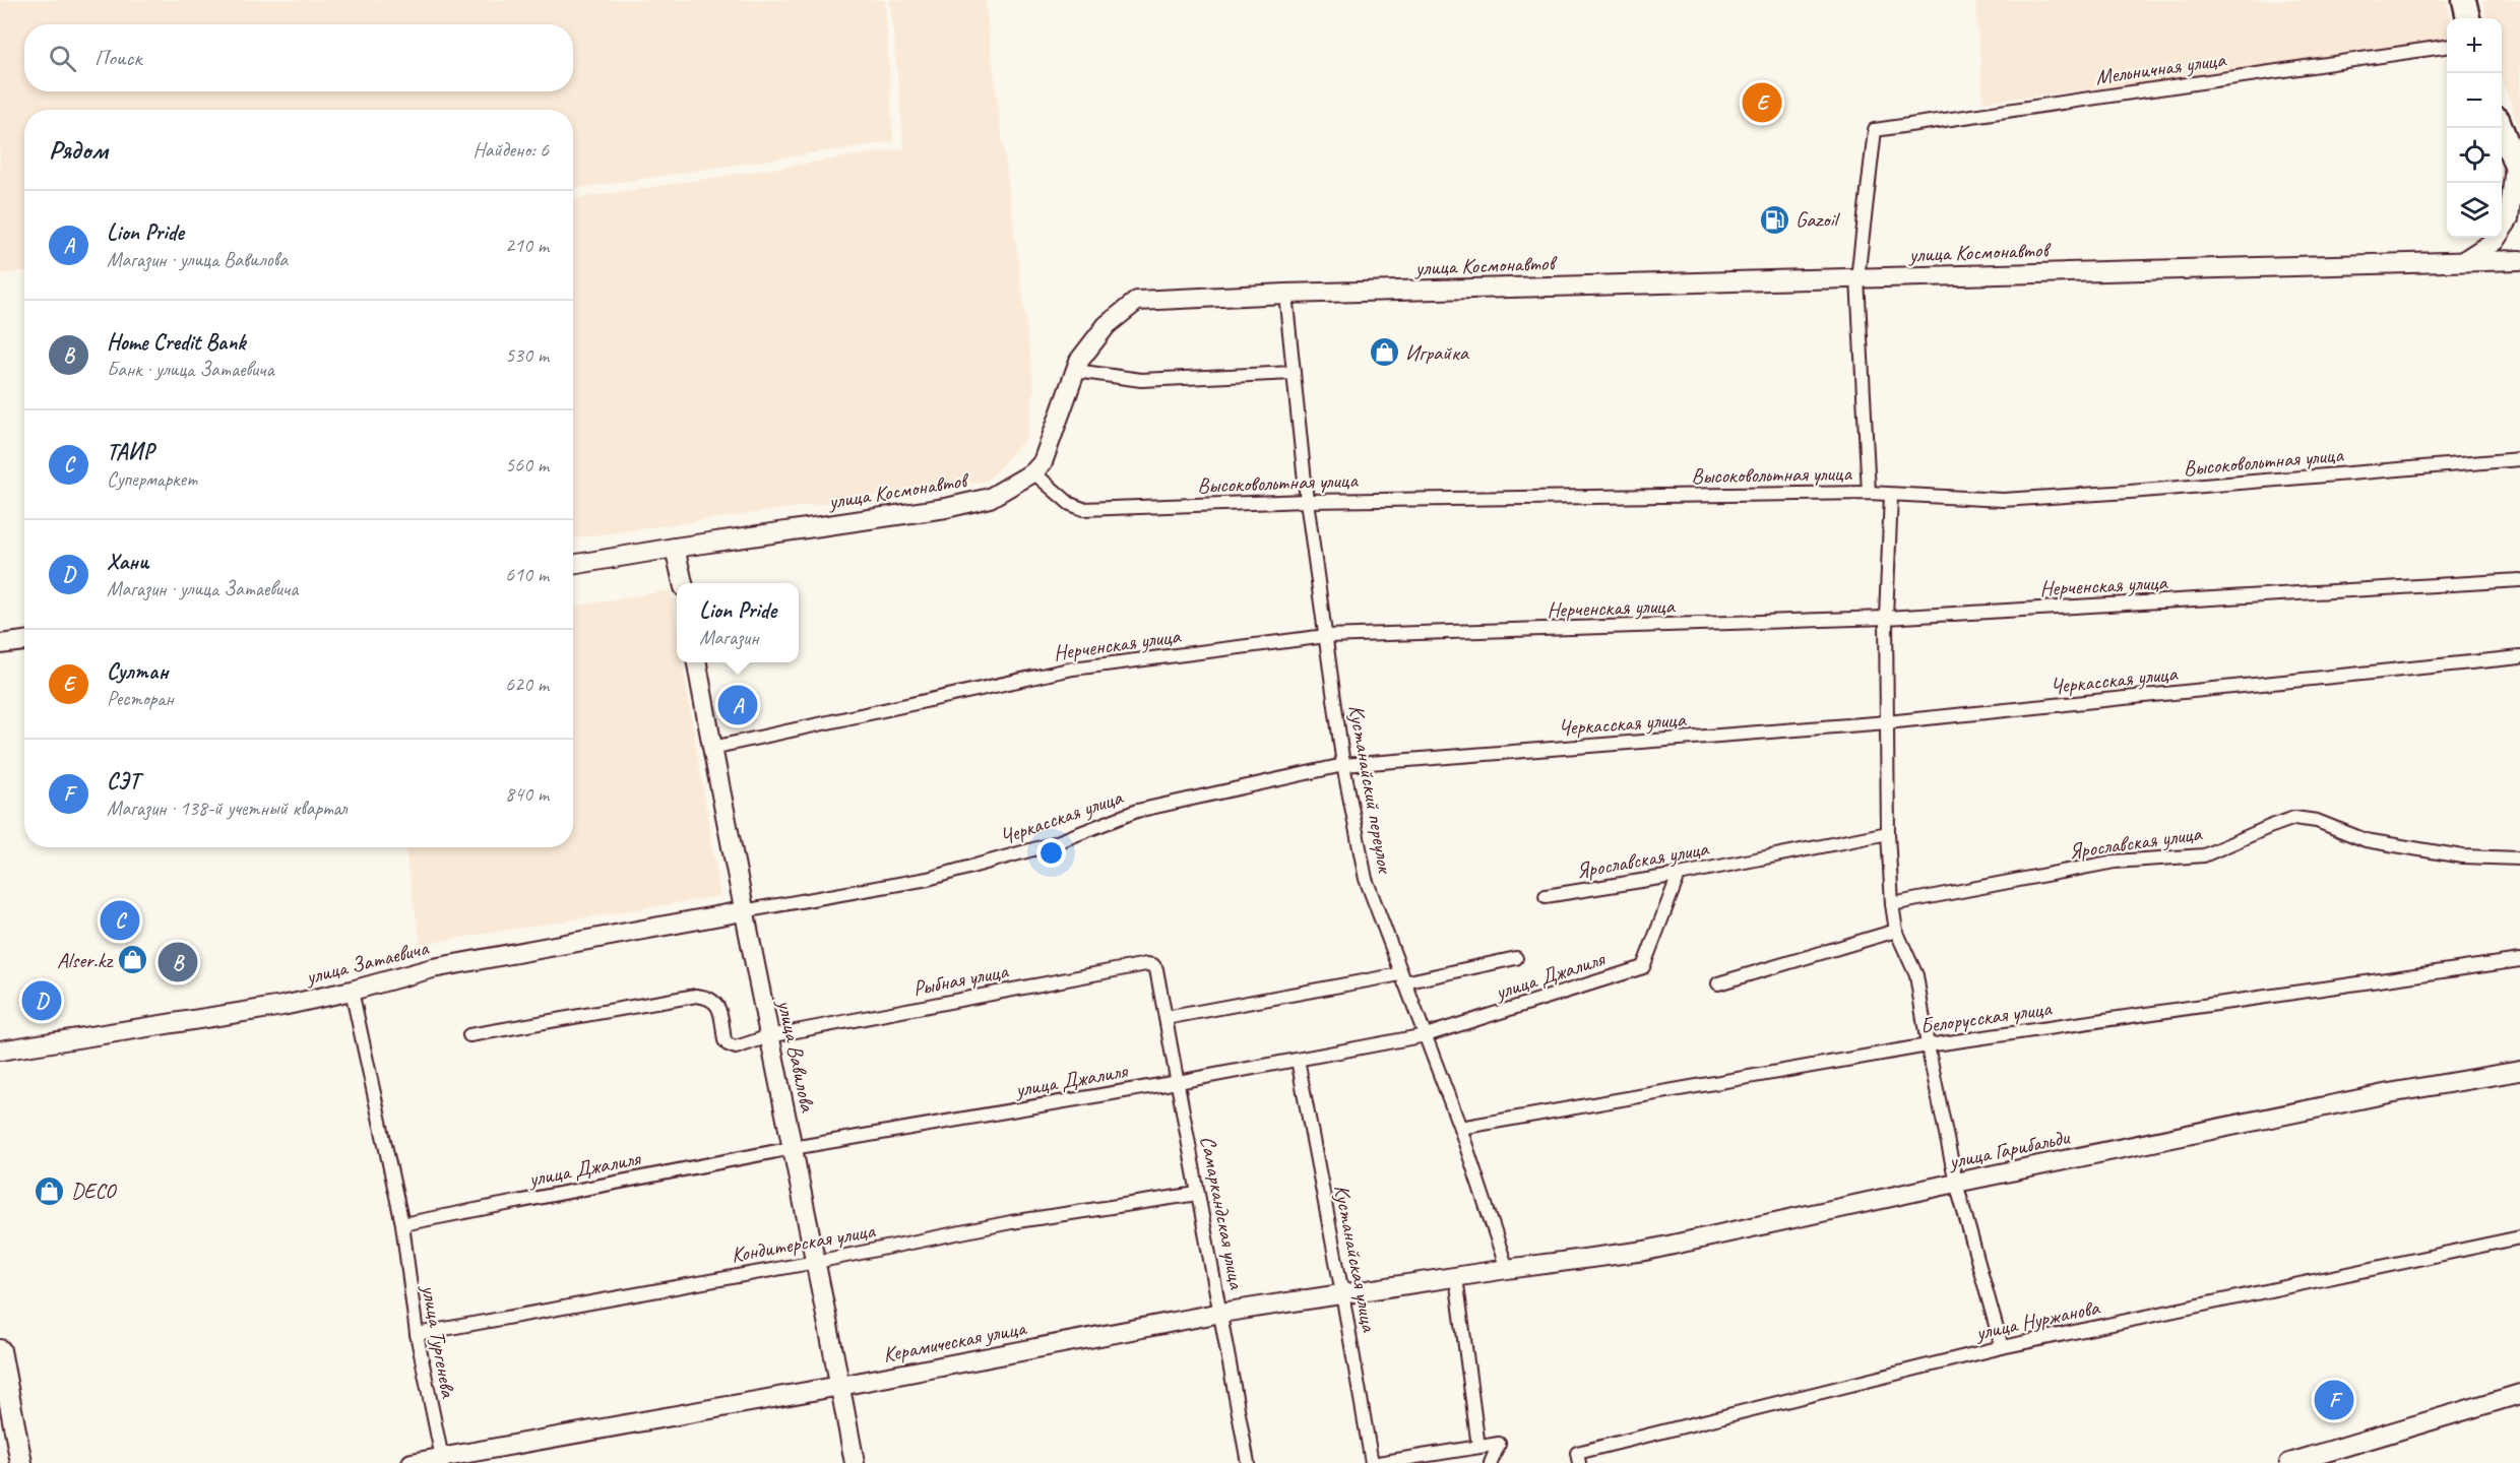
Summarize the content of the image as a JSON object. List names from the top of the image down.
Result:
{
  "streets": {
    "street": [
      "Мельничная улица",
      "улица Космонавтов",
      "Высоковольтная улица",
      "Нерченская улица",
      "Черкасская улица",
      "Кустанайский переулок",
      "Ярославская улица",
      "улица Затаевича",
      "улица Джалиля",
      "Рыбная улица",
      "Белорусская улица",
      "улица Вавилова",
      "улица Гарибальди",
      "Самаркандская улица",
      "Кондитерская улица",
      "Кустанайская улица",
      "улица Нуржанова",
      "улица Тургенева",
      "Керамическая улица"
    ]
  },
  "crossings": [
    ["Мельничная улица", "улица Космонавтов"],
    ["улица Космонавтов", "Высоковольтная улица"],
    ["улица Космонавтов", "Кустанайский переулок"],
    ["Высоковольтная улица", "Кустанайский переулок"],
    ["Нерченская улица", "Кустанайский переулок"],
    ["Нерченская улица", "улица Вавилова"],
    ["Черкасская улица", "Кустанайский переулок"],
    ["Черкасская улица", "улица Затаевича"],
    ["Черкасская улица", "улица Вавилова"],
    ["Кустанайский переулок", "улица Джалиля"],
    ["Кустанайский переулок", "Белорусская улица"],
    ["Кустанайский переулок", "улица Гарибальди"],
    ["Кустанайский переулок", "Керамическая улица"],
    ["Ярославская улица", "улица Джалиля"],
    ["улица Затаевича", "улица Вавилова"],
    ["улица Затаевича", "улица Тургенева"],
    ["улица Джалиля", "улица Вавилова"],
    ["улица Джалиля", "Самаркандская улица"],
    ["улица Джалиля", "Кустанайская улица"],
    ["улица Джалиля", "улица Тургенева"],
    ["Рыбная улица", "улица Вавилова"],
    ["Рыбная улица", "Самаркандская улица"],
    ["улица Вавилова", "Кондитерская улица"],
    ["улица Вавилова", "Керамическая улица"],
    ["улица Гарибальди", "Керамическая улица"],
    ["Самаркандская улица", "Кондитерская улица"],
    ["Самаркандская улица", "Керамическая улица"],
    ["Кондитерская улица", "улица Тургенева"],
    ["Кустанайская улица", "Керамическая улица"],
    ["улица Тургенева", "Керамическая улица"]
  ],
  "places": {
    "fuel station": ["Gazoil"],
    "shop": ["Играйка", "Alser.kz", "DECO"]
  },
  "page": {
    "map_buttons": ["+", "−"],
    "search": "Поиск",
    "pins": [
      "E",
      "A",
      "C",
      "B",
      "D",
      "F"
    ],
    "heading": ["Рядом", "Найдено: 6"],
    "list": [
      {
        "mark": "A",
        "name": "Lion Pride",
        "note": "Магазин · улица Вавилова",
        "value": "210 m"
      },
      {
        "mark": "B",
        "name": "Home Credit Bank",
        "note": "Банк · улица Затаевича",
        "value": "530 m"
      },
      {
        "mark": "C",
        "name": "ТАИР",
        "note": "Супермаркет",
        "value": "560 m"
      },
      {
        "mark": "D",
        "name": "Хани",
        "note": "Магазин · улица Затаевича",
        "value": "610 m"
      },
      {
        "mark": "E",
        "name": "Султан",
        "note": "Ресторан",
        "value": "620 m"
      },
      {
        "mark": "F",
        "name": "СЭТ",
        "note": "Магазин · 138-й учетный квартал",
        "value": "840 m"
      }
    ],
    "popup": ["Lion Pride", "Магазин"]
  }
}
